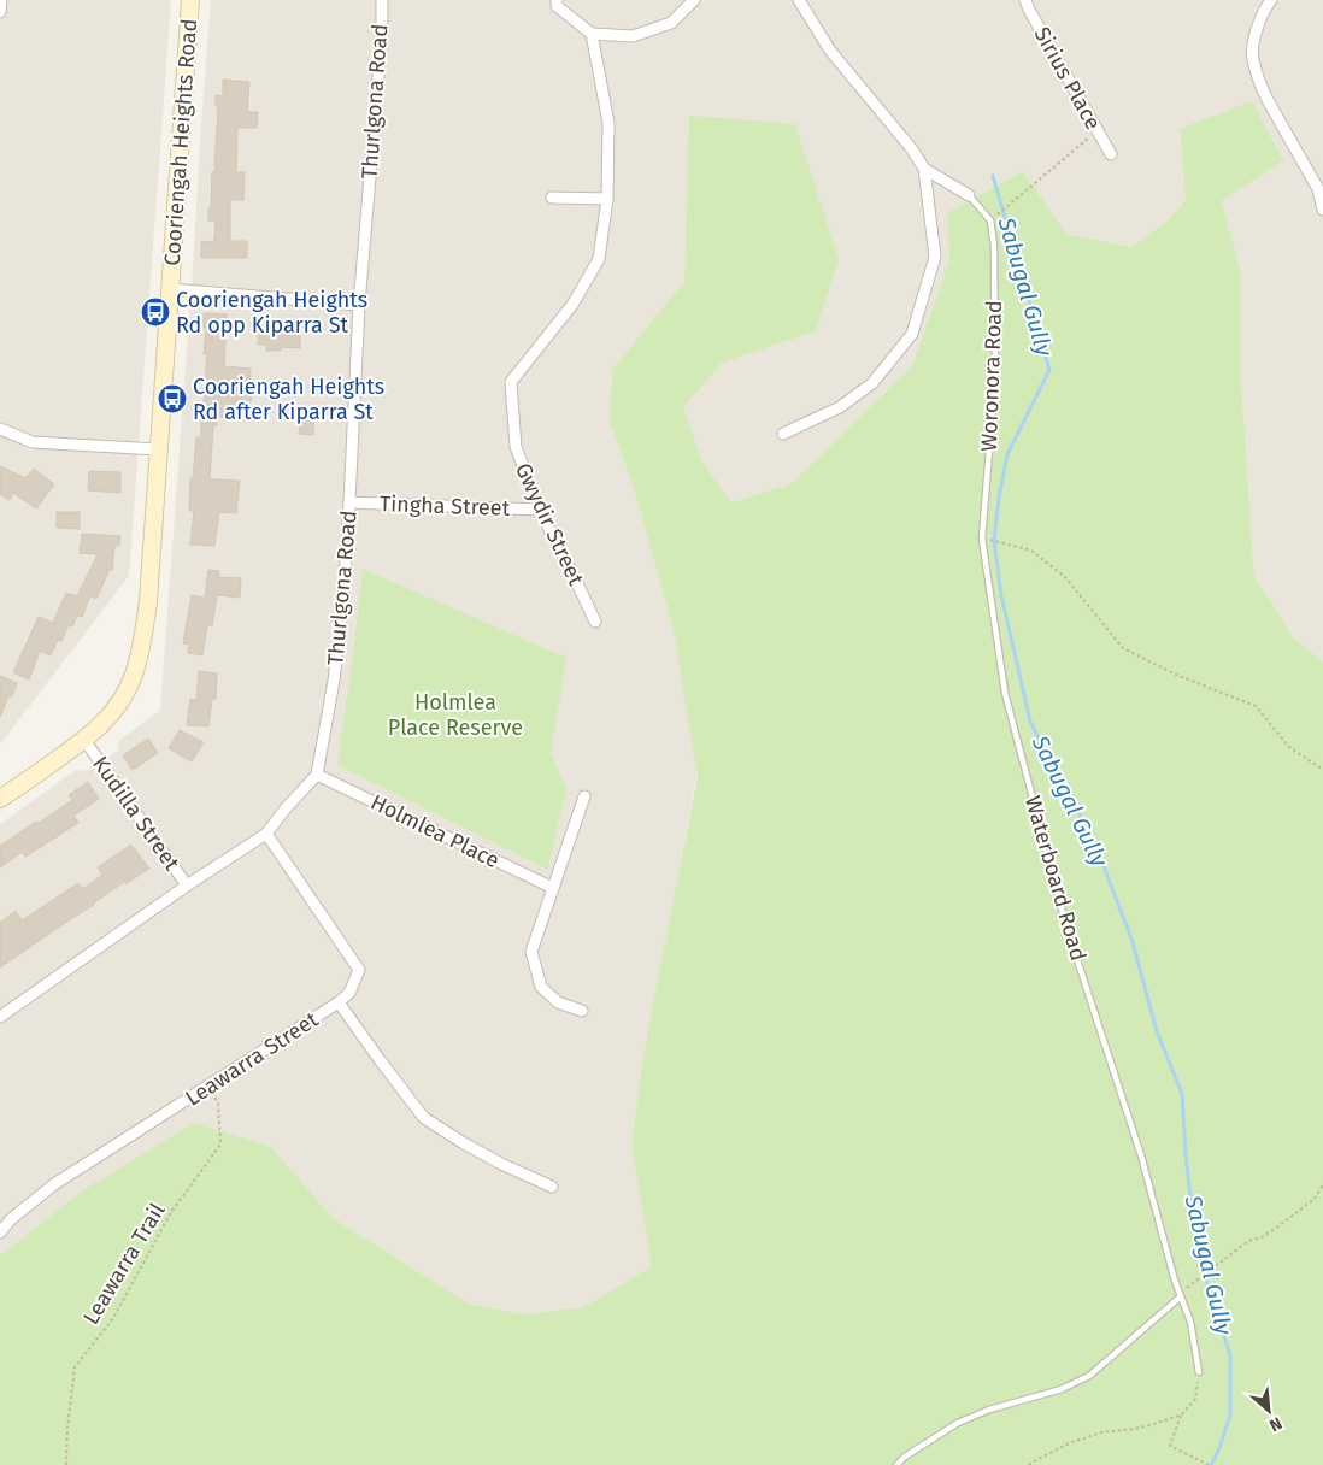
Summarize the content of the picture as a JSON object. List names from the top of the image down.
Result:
{
  "streets": {
    "street": [
      "Sirius Place",
      "Thurlgona Road",
      "Cooriengah Heights Road",
      "Woronora Road",
      "Tingha Street",
      "Gwydir Street",
      "Kudilla Street",
      "Holmlea Place",
      "Leawarra Street"
    ],
    "lane": ["Waterboard Road"],
    "path": ["Leawarra Trail"]
  },
  "crossings": [
    ["Thurlgona Road", "Tingha Street"],
    ["Thurlgona Road", "Holmlea Place"],
    ["Cooriengah Heights Road", "Kudilla Street"],
    ["Woronora Road", "Waterboard Road"],
    ["Tingha Street", "Gwydir Street"],
    ["Leawarra Street", "Leawarra Trail"]
  ],
  "water": ["Sabugal Gully"],
  "parks": ["Holmlea Place Reserve"],
  "places": {
    "bus stop": ["Cooriengah Heights Rd opp Kiparra St", "Cooriengah Heights Rd after Kiparra St"]
  },
  "north": "bottom right"
}
